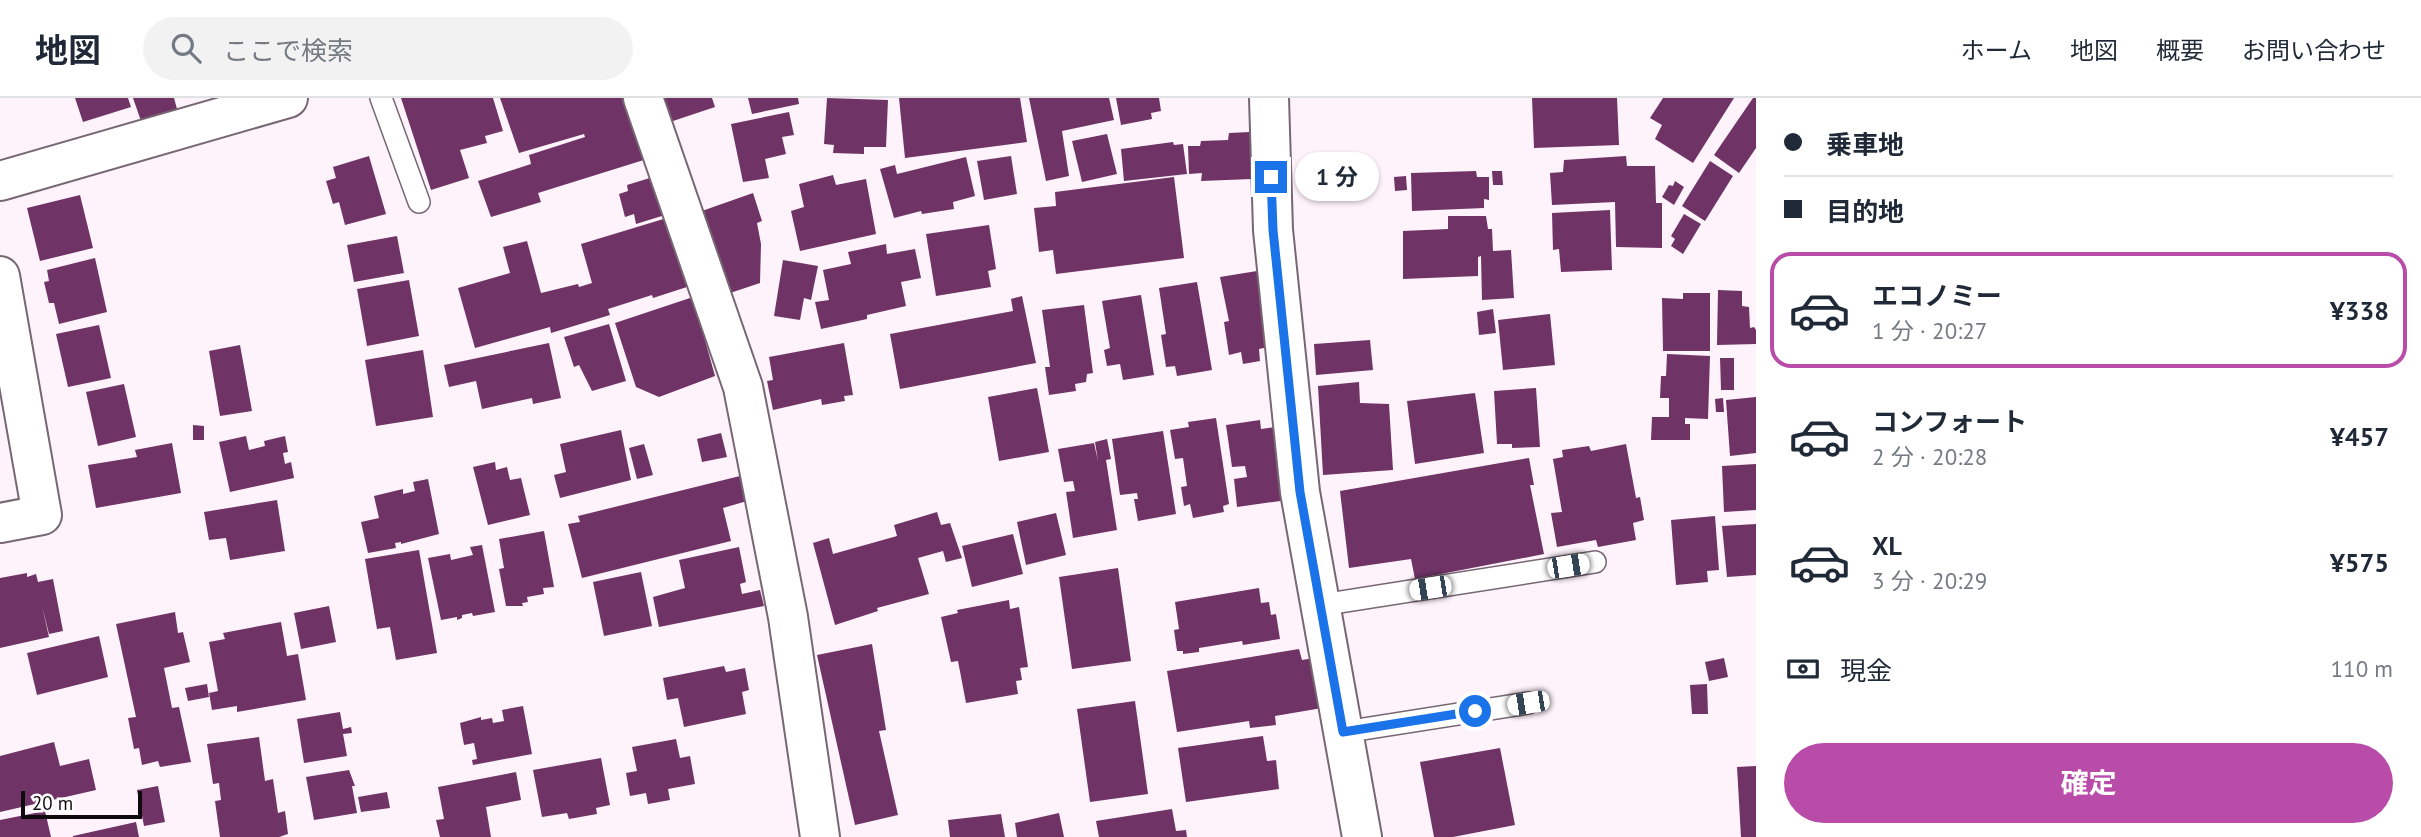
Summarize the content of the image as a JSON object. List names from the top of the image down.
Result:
{
  "scale_bar": "20 m",
  "page": {
    "header": "地図",
    "search": "ここで検索",
    "nav": [
      "ホーム",
      "地図",
      "概要",
      "お問い合わせ"
    ],
    "banner": ["乗車地", "目的地"],
    "bubble": "1 分",
    "list": [
      {
        "name": "エコノミー",
        "note": "1 分 · 20:27",
        "value": "¥338"
      },
      {
        "name": "コンフォート",
        "note": "2 分 · 20:28",
        "value": "¥457"
      },
      {
        "name": "XL",
        "note": "3 分 · 20:29",
        "value": "¥575"
      }
    ],
    "pay": ["現金", "110 m"],
    "buttons": "確定",
    "scale": "20 m"
  }
}
